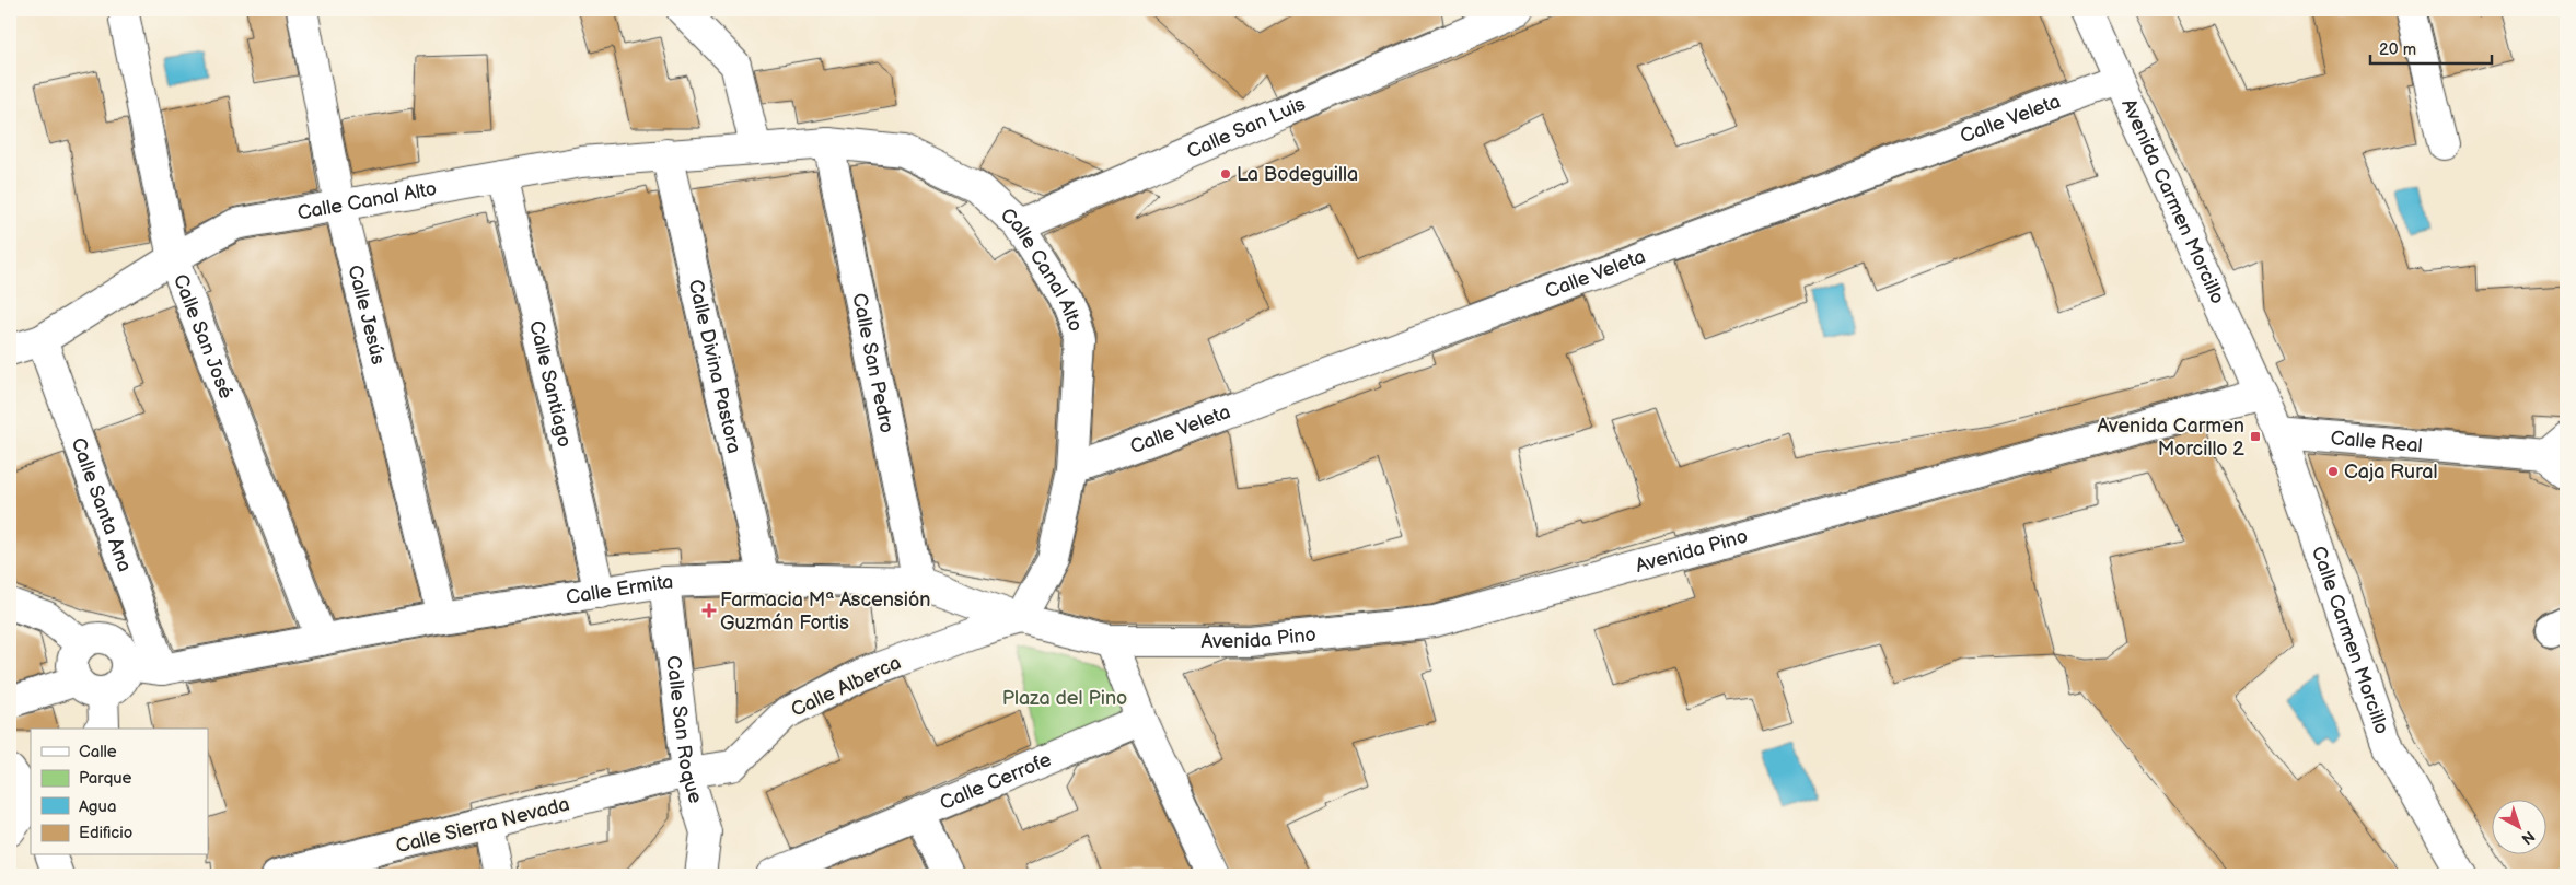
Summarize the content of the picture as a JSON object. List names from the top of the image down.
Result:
{
  "streets": {
    "street": [
      "Calle Veleta",
      "Calle San Luis",
      "Calle Canal Alto",
      "Avenida Carmen Morcillo",
      "Calle Jesús",
      "Calle San José",
      "Calle San Pedro",
      "Calle Divina Pastora",
      "Calle Santiago",
      "Calle Real",
      "Calle Santa Ana",
      "Avenida Pino",
      "Calle Ermita",
      "Calle Carmen Morcillo",
      "Calle Alberca",
      "Calle San Roque",
      "Calle Cerrofe",
      "Calle Sierra Nevada"
    ]
  },
  "crossings": [
    ["Calle Veleta", "Calle Canal Alto"],
    ["Calle Veleta", "Avenida Carmen Morcillo"],
    ["Calle San Luis", "Calle Canal Alto"],
    ["Calle Canal Alto", "Calle Jesús"],
    ["Calle Canal Alto", "Calle San José"],
    ["Calle Canal Alto", "Calle San Pedro"],
    ["Calle Canal Alto", "Calle Divina Pastora"],
    ["Calle Canal Alto", "Calle Santiago"],
    ["Calle Canal Alto", "Calle Santa Ana"],
    ["Calle Canal Alto", "Calle Ermita"],
    ["Calle Canal Alto", "Calle Alberca"],
    ["Avenida Carmen Morcillo", "Avenida Pino"],
    ["Avenida Carmen Morcillo", "Calle Carmen Morcillo"],
    ["Calle Jesús", "Calle Ermita"],
    ["Calle San José", "Calle Ermita"],
    ["Calle San Pedro", "Calle Ermita"],
    ["Calle Divina Pastora", "Calle Ermita"],
    ["Calle Santiago", "Calle Ermita"],
    ["Calle Real", "Calle Carmen Morcillo"],
    ["Calle Santa Ana", "Calle Ermita"],
    ["Avenida Pino", "Calle Ermita"],
    ["Avenida Pino", "Calle Carmen Morcillo"],
    ["Calle Ermita", "Calle Alberca"],
    ["Calle Ermita", "Calle San Roque"],
    ["Calle Alberca", "Calle San Roque"],
    ["Calle Alberca", "Calle Sierra Nevada"],
    ["Calle San Roque", "Calle Sierra Nevada"]
  ],
  "parks": ["Plaza del Pino"],
  "places": {
    "other": ["La Bodeguilla", "Caja Rural"],
    "transit": ["Avenida Carmen Morcillo 2"],
    "health": ["Farmacia Mª Ascensión Guzmán Fortis"]
  },
  "legend": [
    "Calle",
    "Parque",
    "Agua",
    "Edificio"
  ],
  "scale_bar": "20 m",
  "north": "bottom right"
}
